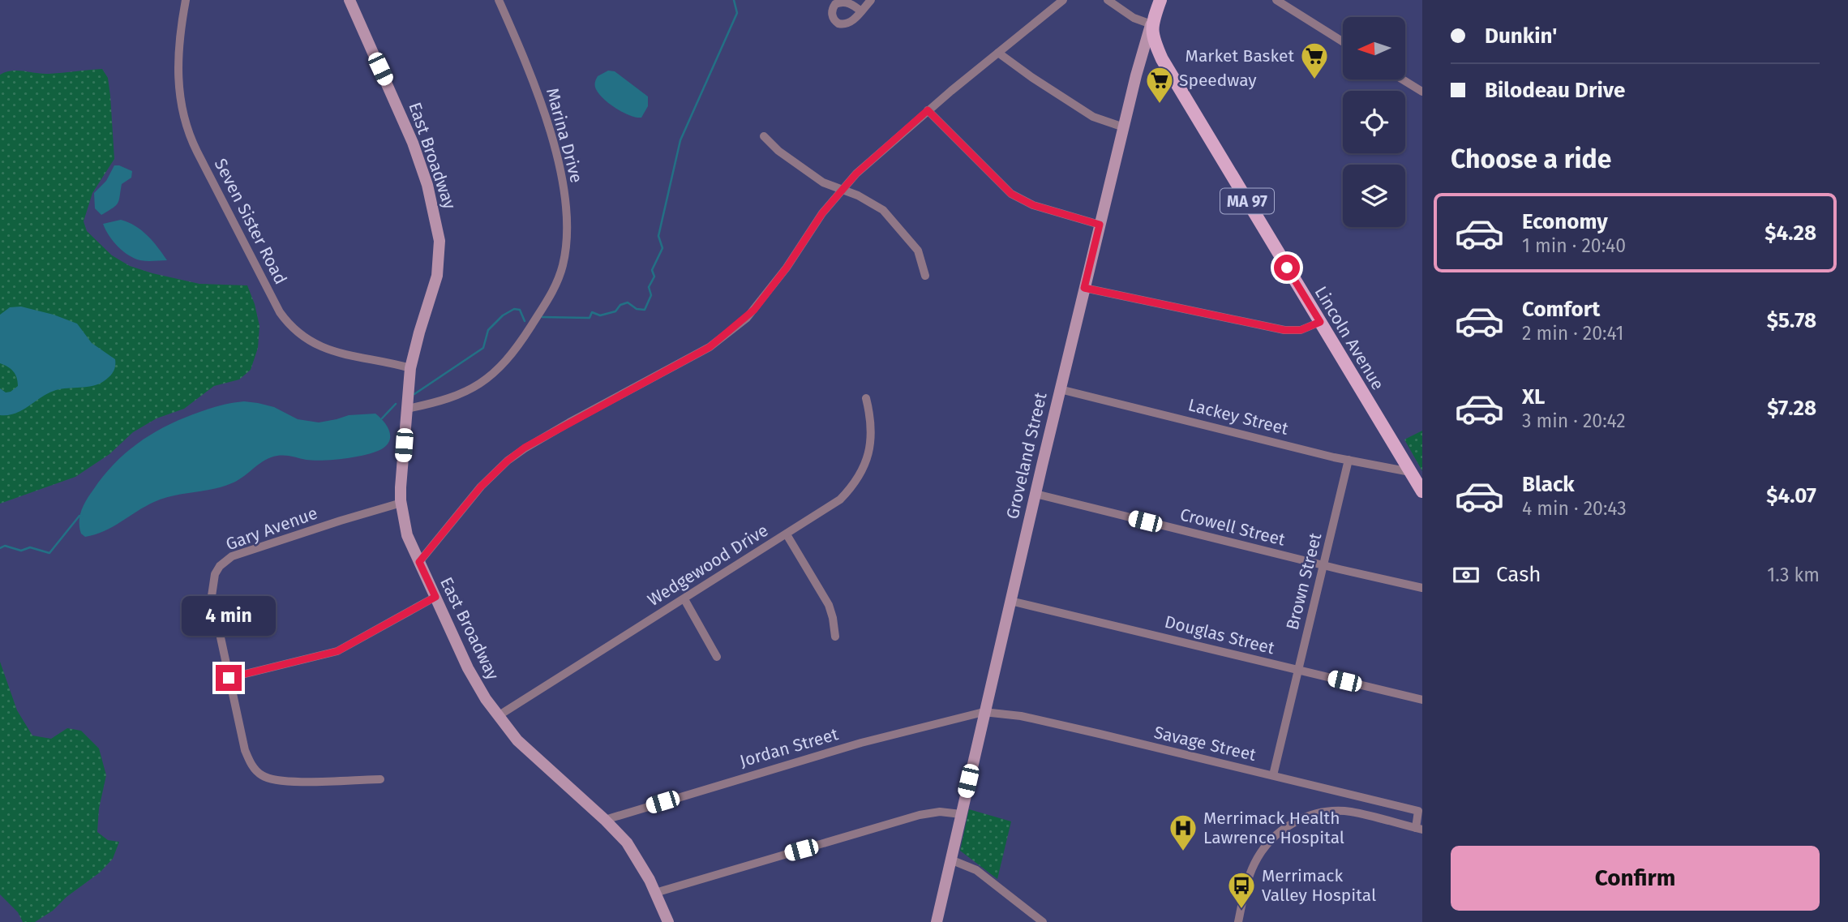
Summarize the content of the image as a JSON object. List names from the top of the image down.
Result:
{
  "streets": {
    "main road": ["MA 97", "Lincoln Avenue", "Groveland Street"],
    "street": [
      "Marina Drive",
      "East Broadway",
      "Seven Sister Road",
      "Lackey Street",
      "Crowell Street",
      "Gary Avenue",
      "Wedgewood Drive",
      "Brown Street",
      "Douglas Street",
      "Savage Street",
      "Jordan Street"
    ]
  },
  "crossings": [
    ["Marina Drive", "East Broadway"],
    ["East Broadway", "Seven Sister Road"],
    ["East Broadway", "Gary Avenue"],
    ["East Broadway", "Wedgewood Drive"],
    ["East Broadway", "Jordan Street"],
    ["Lincoln Avenue", "Lackey Street"],
    ["Lincoln Avenue", "Groveland Street"],
    ["Lackey Street", "Groveland Street"],
    ["Lackey Street", "Brown Street"],
    ["Groveland Street", "Crowell Street"],
    ["Groveland Street", "Douglas Street"],
    ["Groveland Street", "Savage Street"],
    ["Groveland Street", "Jordan Street"],
    ["Crowell Street", "Brown Street"],
    ["Brown Street", "Douglas Street"],
    ["Brown Street", "Savage Street"],
    ["Savage Street", "Jordan Street"]
  ],
  "places": {
    "supermarket": ["Market Basket", "Speedway"],
    "hospital": ["Merrimack Health Lawrence Hospital"],
    "bus stop": ["Merrimack Valley Hospital"]
  },
  "north": "left",
  "page": {
    "banner": ["Dunkin'", "Bilodeau Drive"],
    "heading": "Choose a ride",
    "list": [
      {
        "name": "Economy",
        "note": "1 min · 20:40",
        "value": "$4.28"
      },
      {
        "name": "Comfort",
        "note": "2 min · 20:41",
        "value": "$5.78"
      },
      {
        "name": "XL",
        "note": "3 min · 20:42",
        "value": "$7.28"
      },
      {
        "name": "Black",
        "note": "4 min · 20:43",
        "value": "$4.07"
      }
    ],
    "pay": ["Cash", "1.3 km"],
    "bubble": "4 min",
    "buttons": "Confirm"
  }
}
